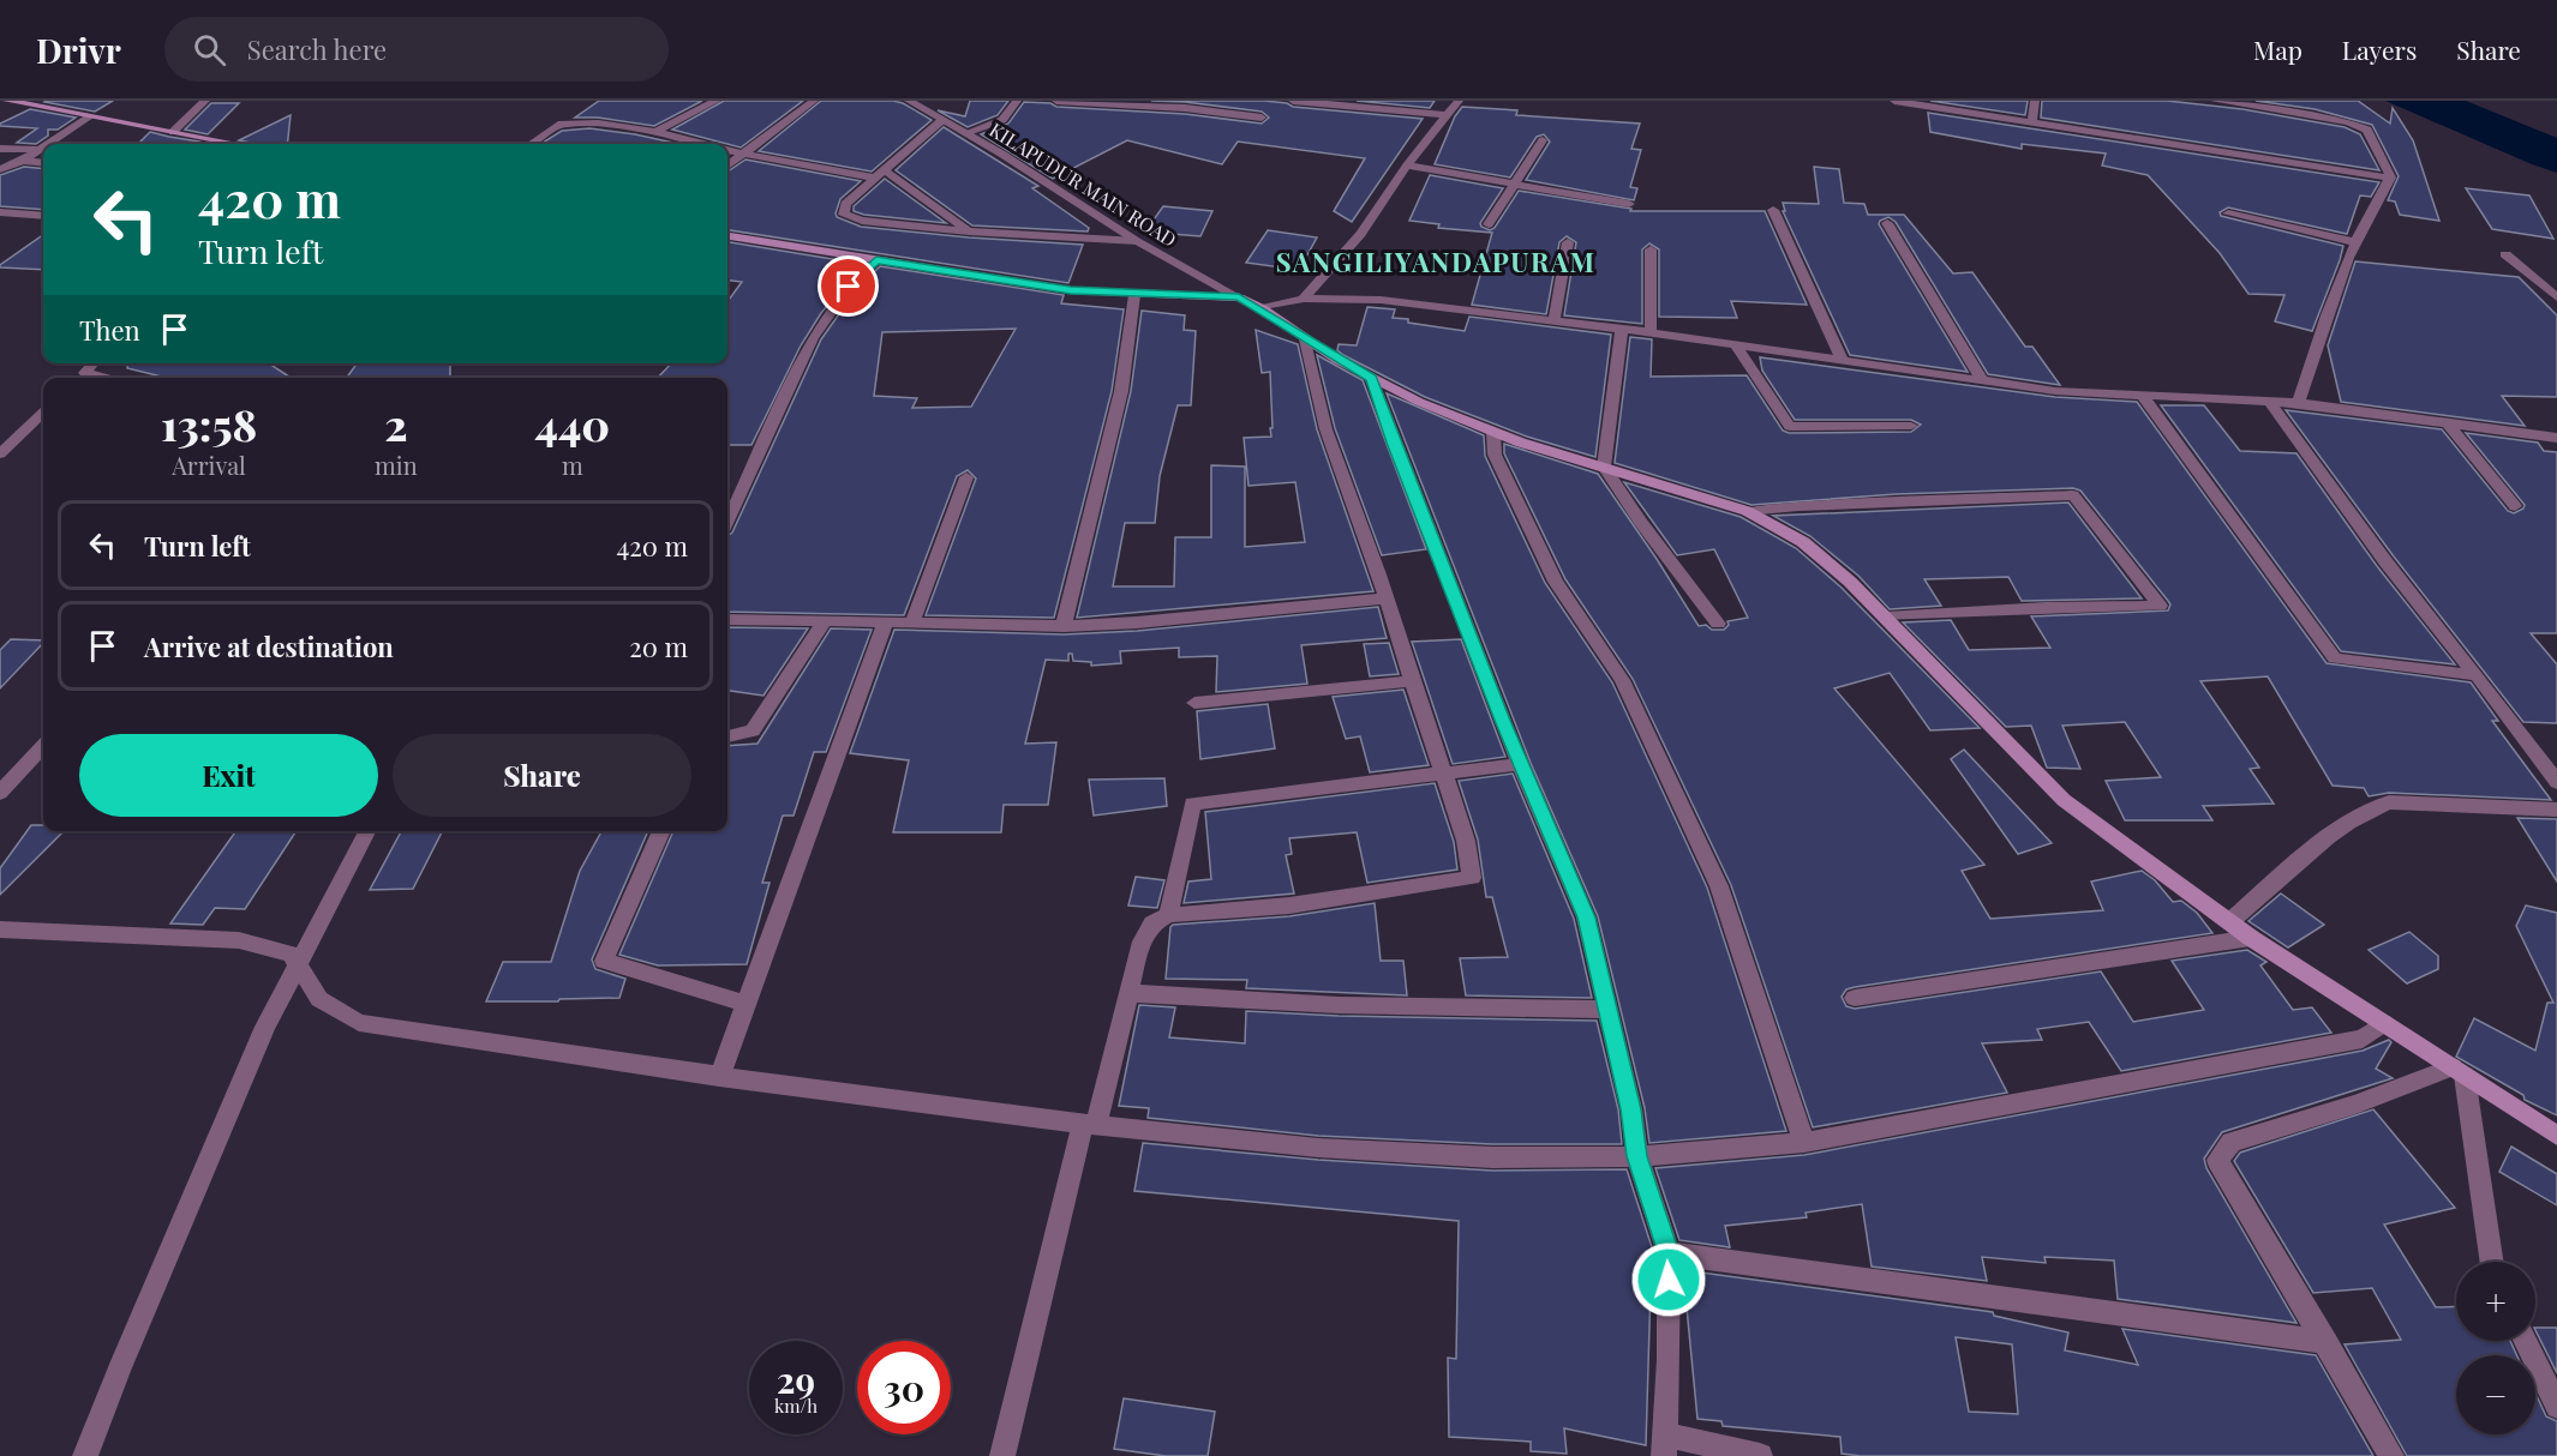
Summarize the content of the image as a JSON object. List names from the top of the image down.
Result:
{
  "streets": {
    "street": ["KILAPUDUR MAIN ROAD"]
  },
  "districts": ["SANGILIYANDAPURAM"],
  "page": {
    "header": "Drivr",
    "search": "Search here",
    "nav": ["Map", "Layers", "Share"],
    "turn": ["420 m", "Turn left"],
    "then": "Then",
    "eta": [
      "13:58",
      "Arrival",
      "2",
      "min",
      "440",
      "m"
    ],
    "list": [
      {
        "name": "Turn left",
        "value": "420 m"
      },
      {
        "name": "Arrive at destination",
        "value": "20 m"
      }
    ],
    "buttons": ["Exit", "Share"],
    "map_buttons": ["+", "−"],
    "speed": "29 km/h",
    "limit": "30"
  }
}
